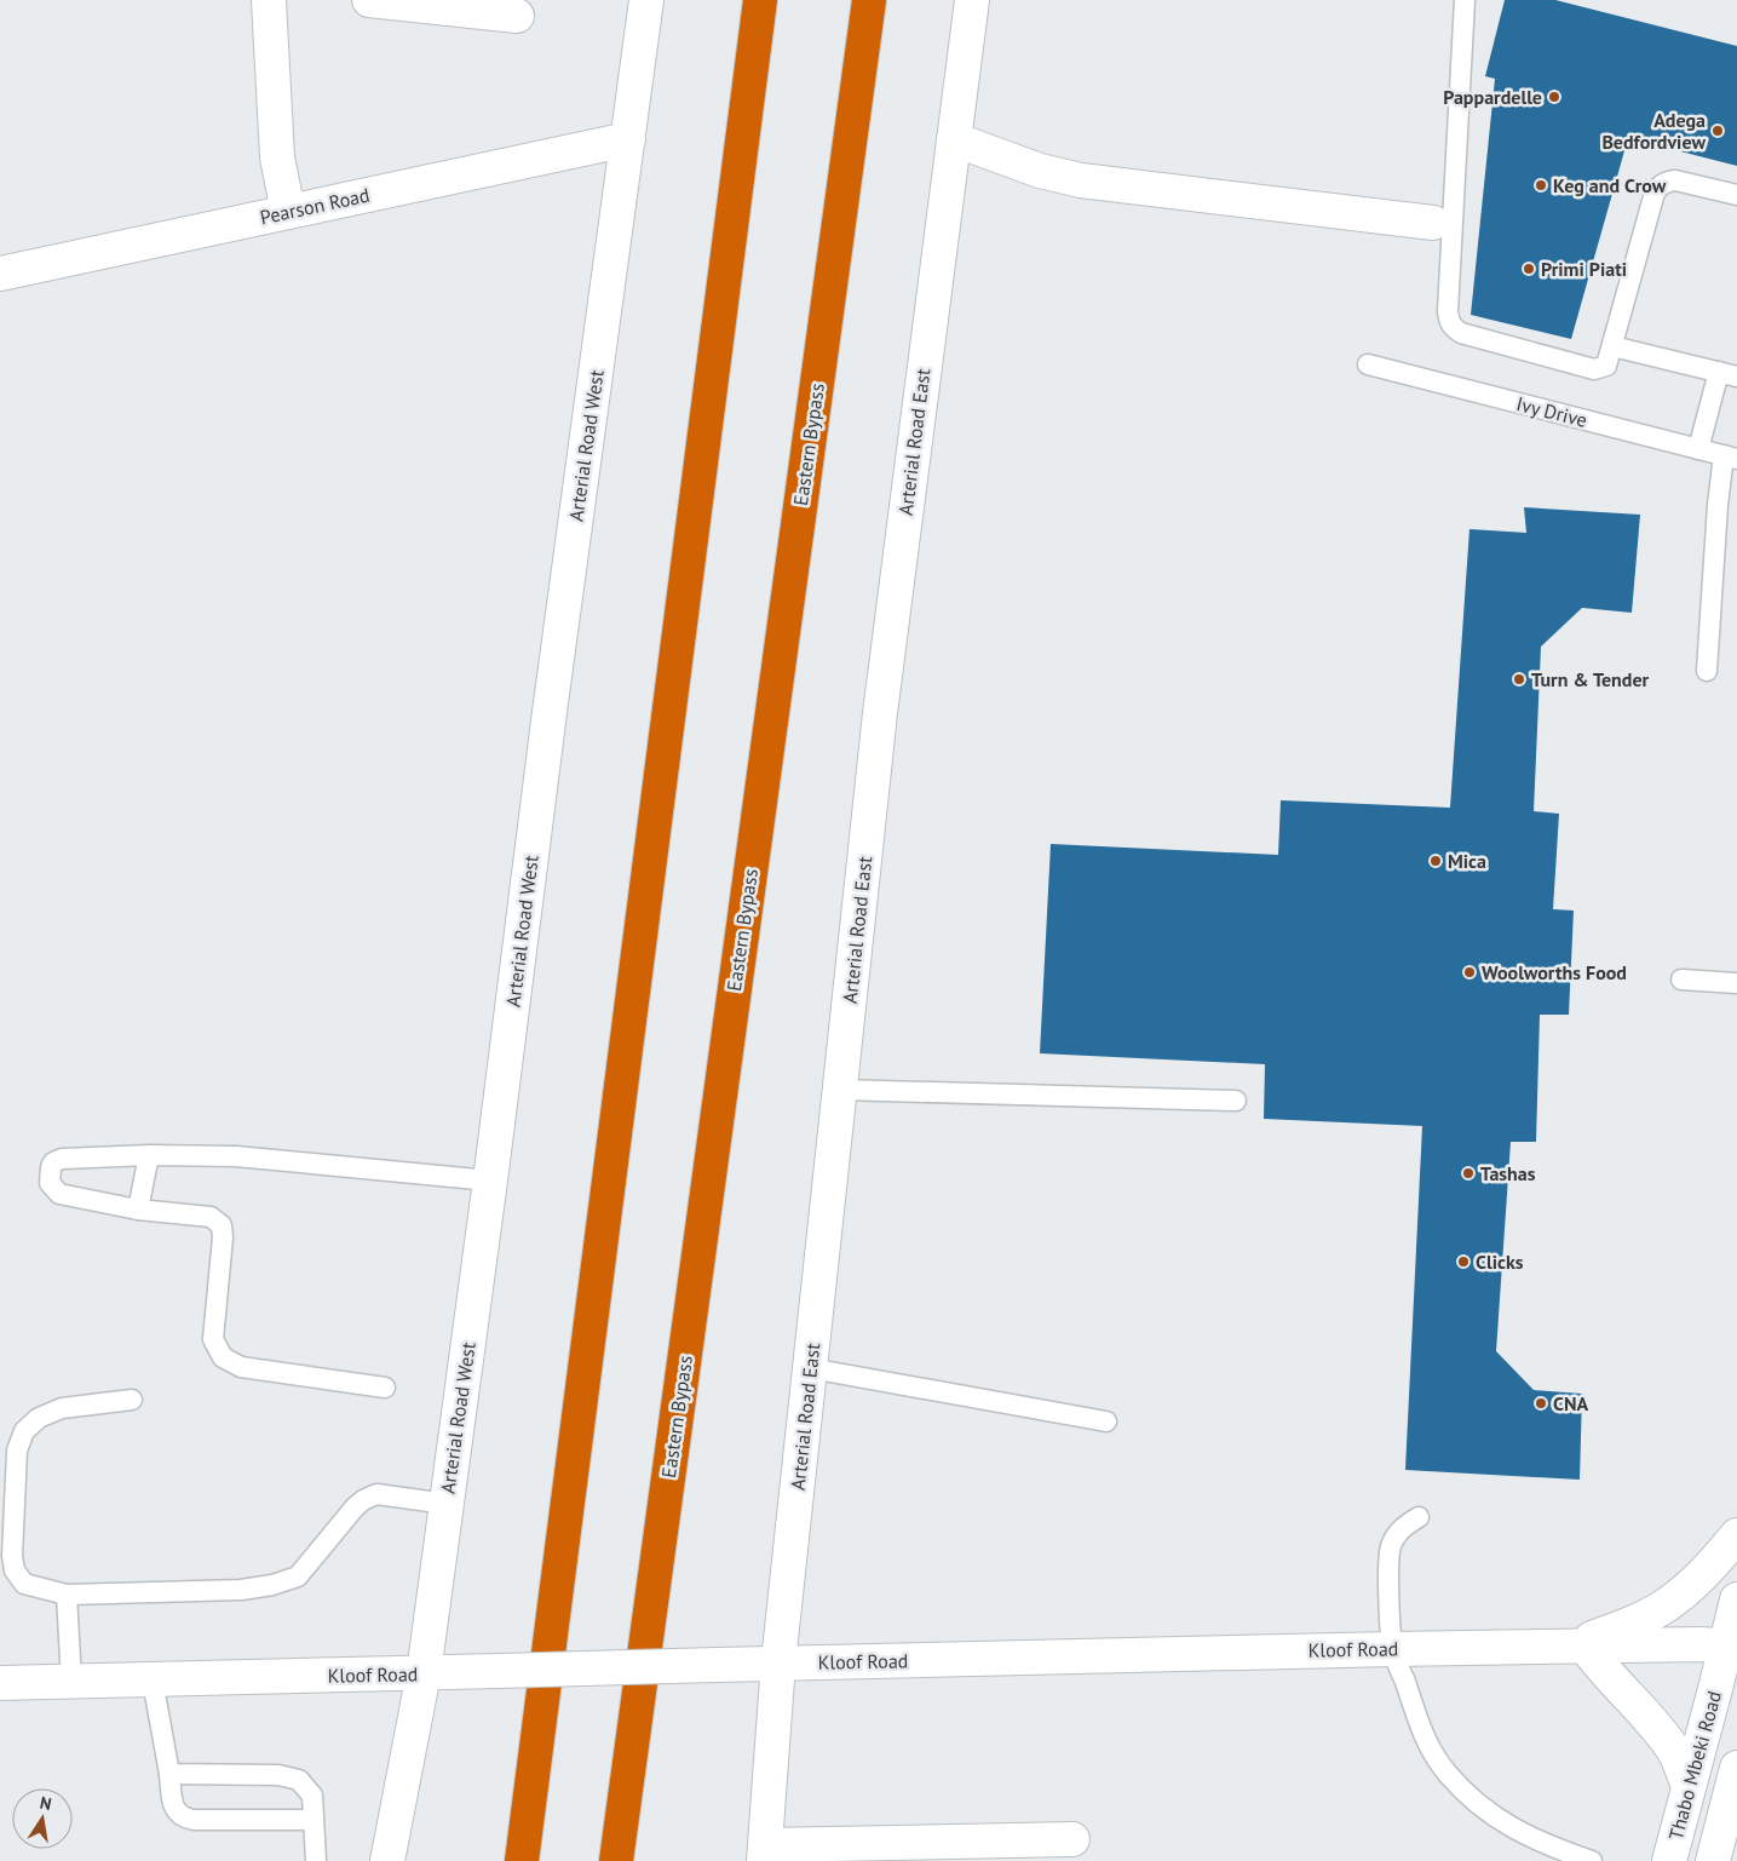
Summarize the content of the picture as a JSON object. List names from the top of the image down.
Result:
{
  "streets": {
    "highway": ["Eastern Bypass"],
    "street": [
      "Pearson Road",
      "Arterial Road East",
      "Arterial Road West",
      "Kloof Road",
      "Thabo Mbeki Road"
    ],
    "lane": ["Ivy Drive"]
  },
  "crossings": [
    ["Pearson Road", "Arterial Road West"],
    ["Arterial Road East", "Kloof Road"],
    ["Arterial Road West", "Kloof Road"],
    ["Kloof Road", "Thabo Mbeki Road"]
  ],
  "places": [
    "Pappardelle",
    "Adega Bedfordview",
    "Keg and Crow",
    "Primi Piati",
    "Turn & Tender",
    "Mica",
    "Woolworths Food",
    "Tashas",
    "Clicks",
    "CNA"
  ],
  "north": "top"
}
